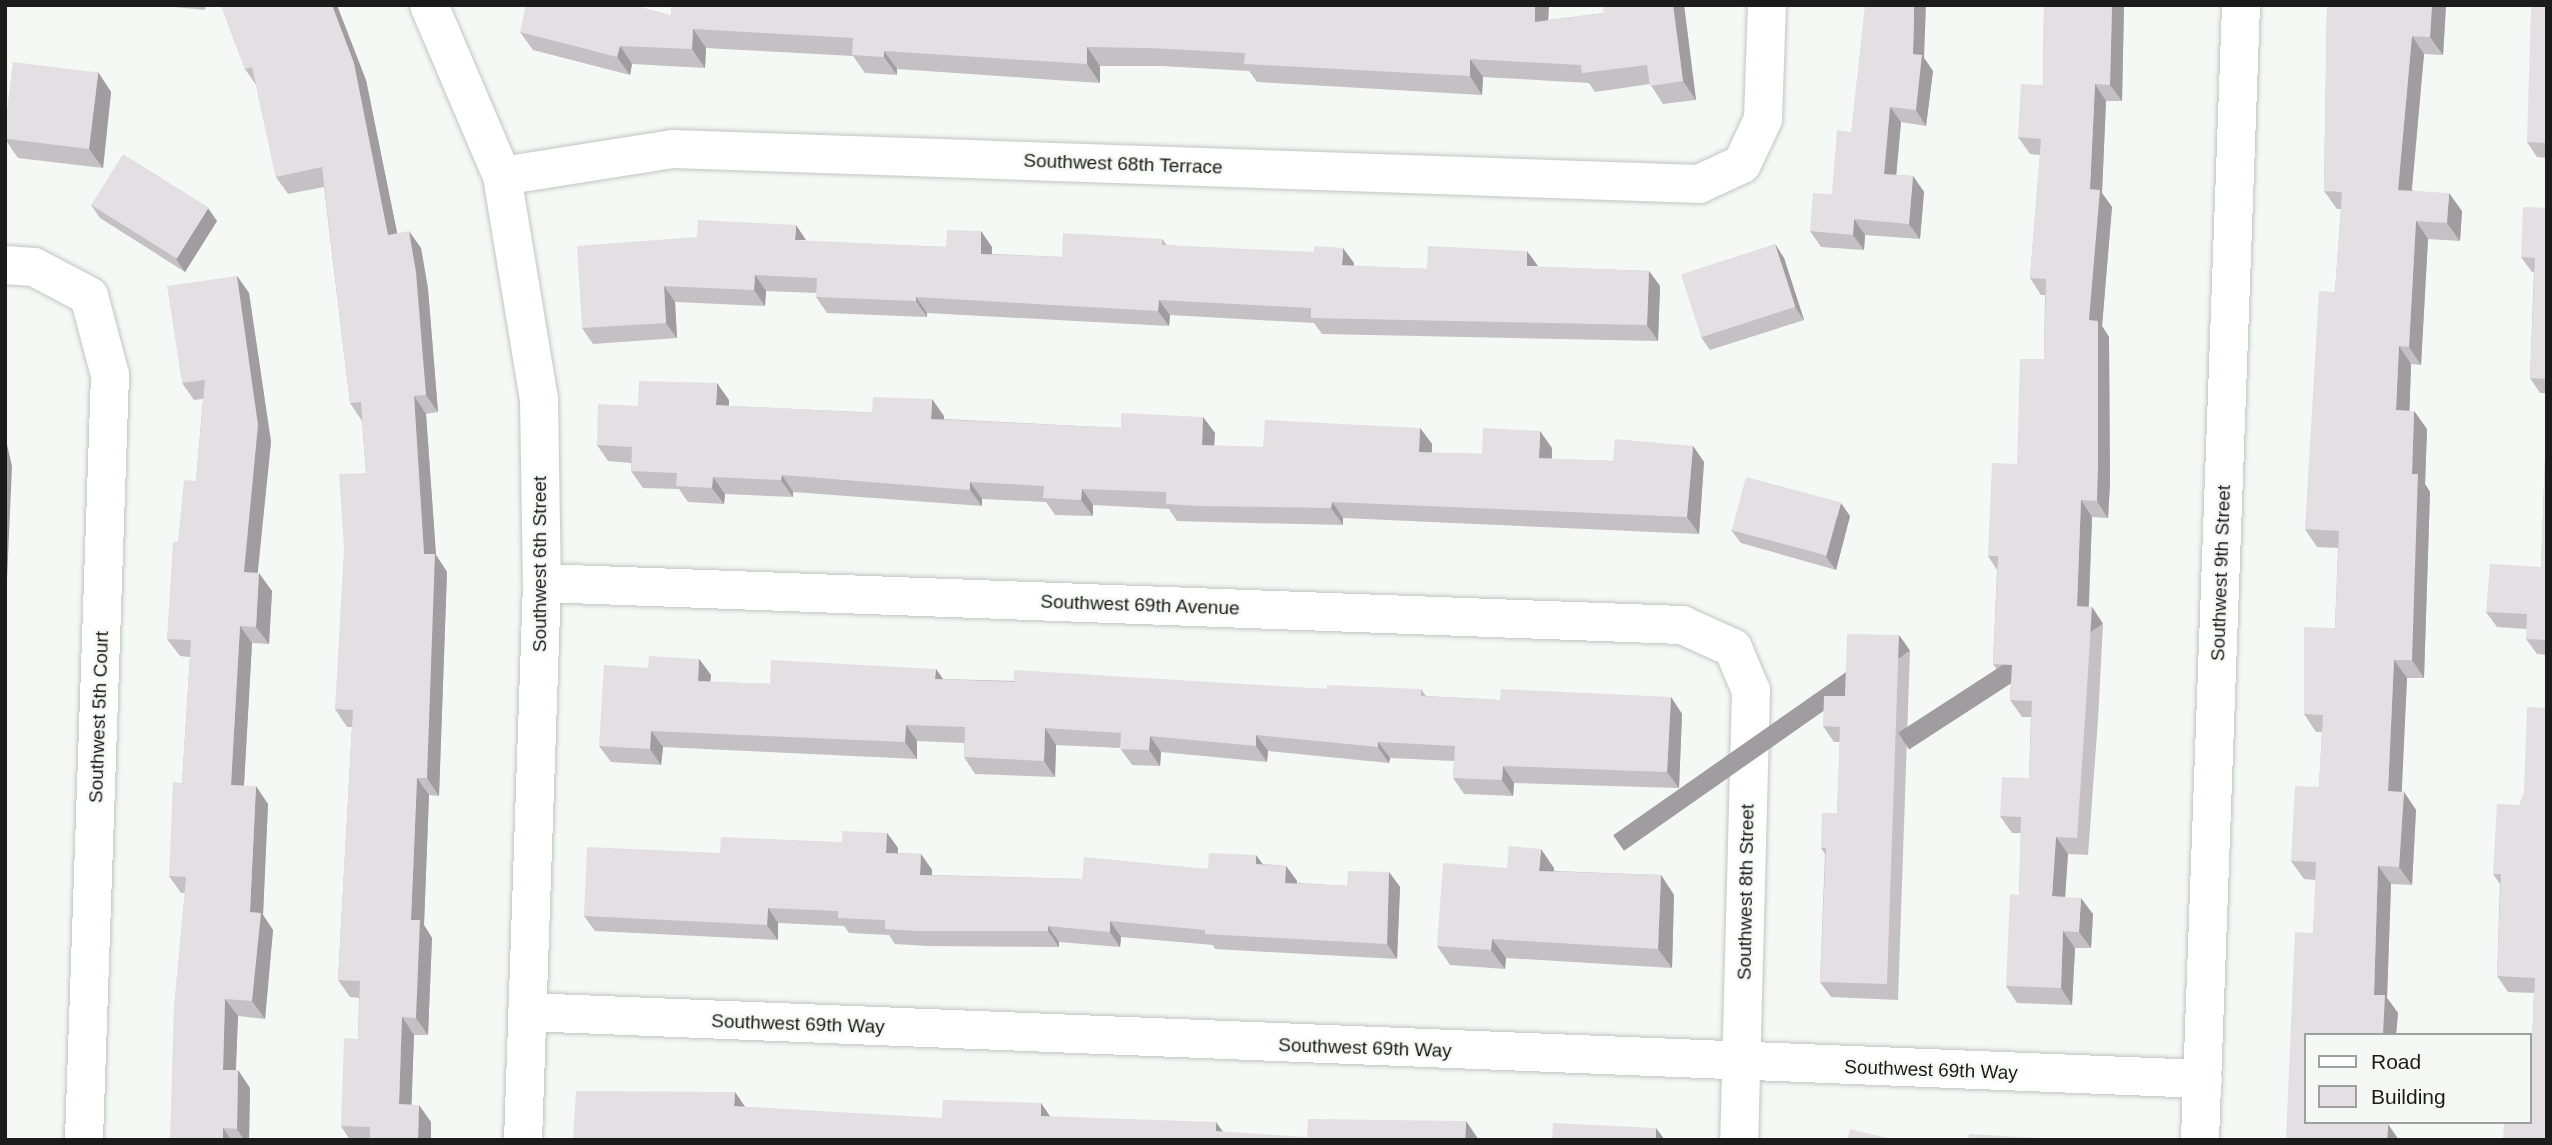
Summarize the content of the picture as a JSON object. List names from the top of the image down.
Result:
{
  "streets": {
    "street": [
      "Southwest 68th Terrace",
      "Southwest 6th Street",
      "Southwest 9th Street",
      "Southwest 69th Avenue",
      "Southwest 5th Court",
      "Southwest 8th Street",
      "Southwest 69th Way"
    ]
  },
  "crossings": [
    ["Southwest 68th Terrace", "Southwest 6th Street"],
    ["Southwest 6th Street", "Southwest 69th Avenue"],
    ["Southwest 6th Street", "Southwest 69th Way"],
    ["Southwest 9th Street", "Southwest 69th Way"],
    ["Southwest 69th Avenue", "Southwest 8th Street"],
    ["Southwest 8th Street", "Southwest 69th Way"]
  ],
  "legend": ["Road", "Building"]
}
